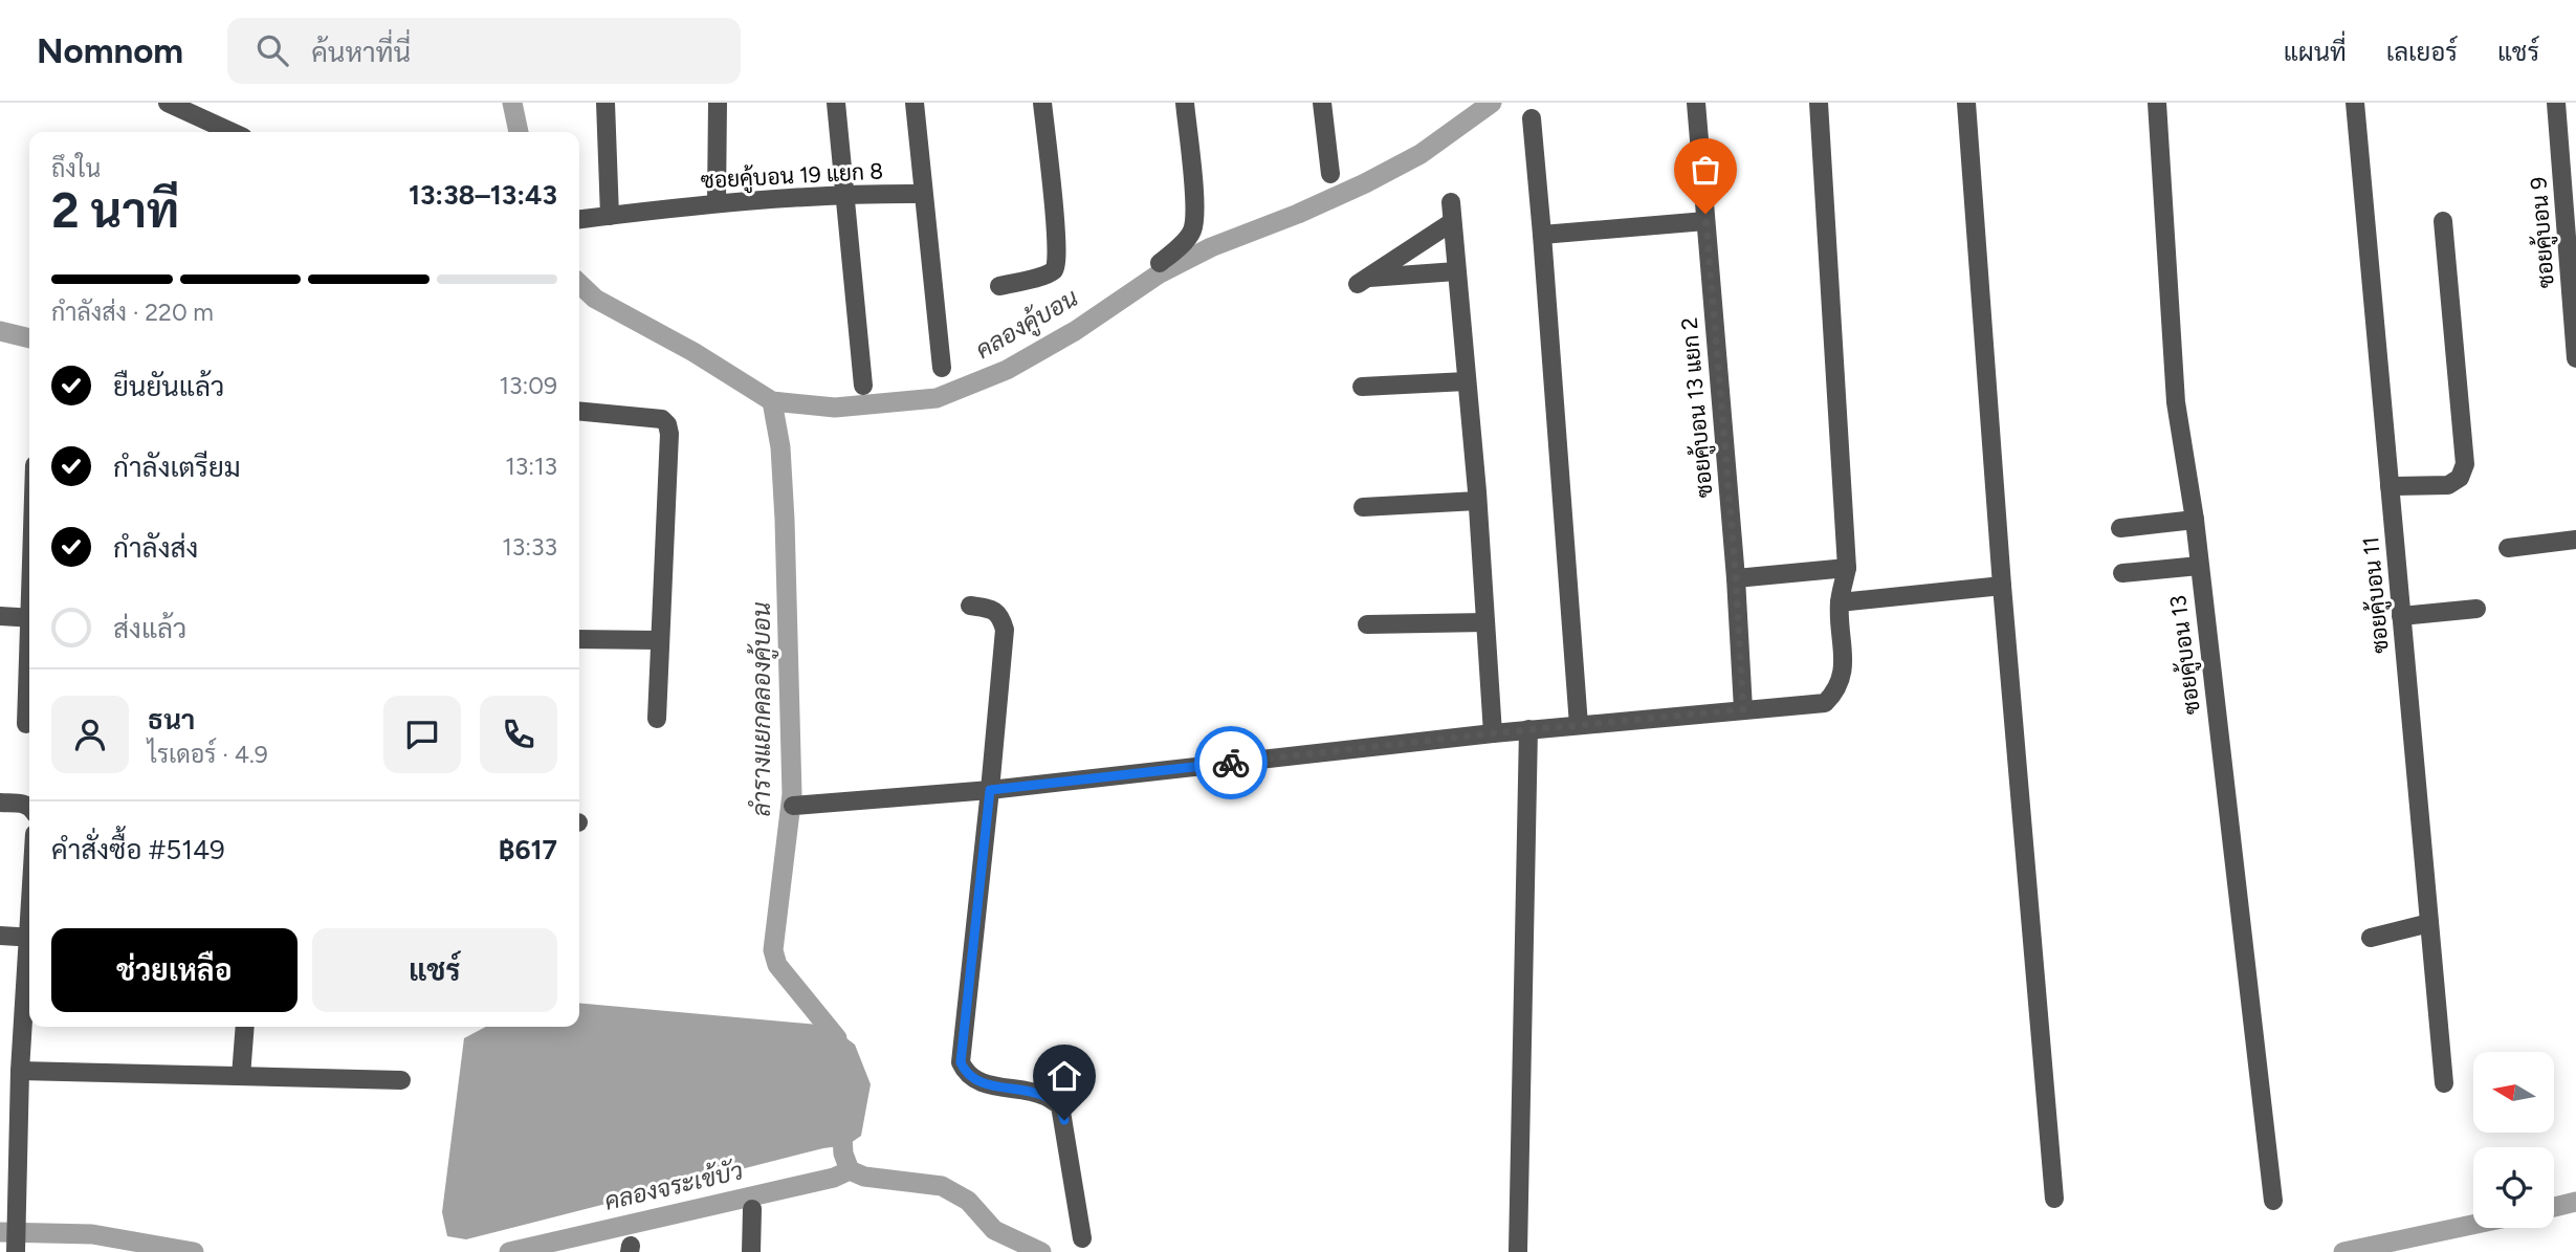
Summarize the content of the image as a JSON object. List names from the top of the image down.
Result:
{
  "streets": {
    "street": [
      "ซอยคู้บอน 19 แยก 8",
      "ซอยคู้บอน 9",
      "ซอยคู้บอน 13 แยก 2",
      "ซอยคู้บอน 11",
      "ซอยคู้บอน 13"
    ]
  },
  "water": ["คลองคู้บอน", "ลำรางแยกคลองคู้บอน", "คลองจระเข้บัว"],
  "north": "left",
  "page": {
    "header": "Nomnom",
    "search": "ค้นหาที่นี่",
    "nav": ["แผนที่", "เลเยอร์", "แชร์"],
    "heading": ["2 นาที", "ถึงใน", "13:38–13:43"],
    "panel": [
      "ธนา",
      "ไรเดอร์ · 4.9",
      "คำสั่งซื้อ #5149",
      "฿617"
    ],
    "bar": "กำลังส่ง · 220 m",
    "list": [
      ["ยืนยันแล้ว", "13:09"],
      ["กำลังเตรียม", "13:13"],
      ["กำลังส่ง", "13:33"],
      "ส่งแล้ว"
    ],
    "buttons": ["ช่วยเหลือ", "แชร์"]
  }
}
